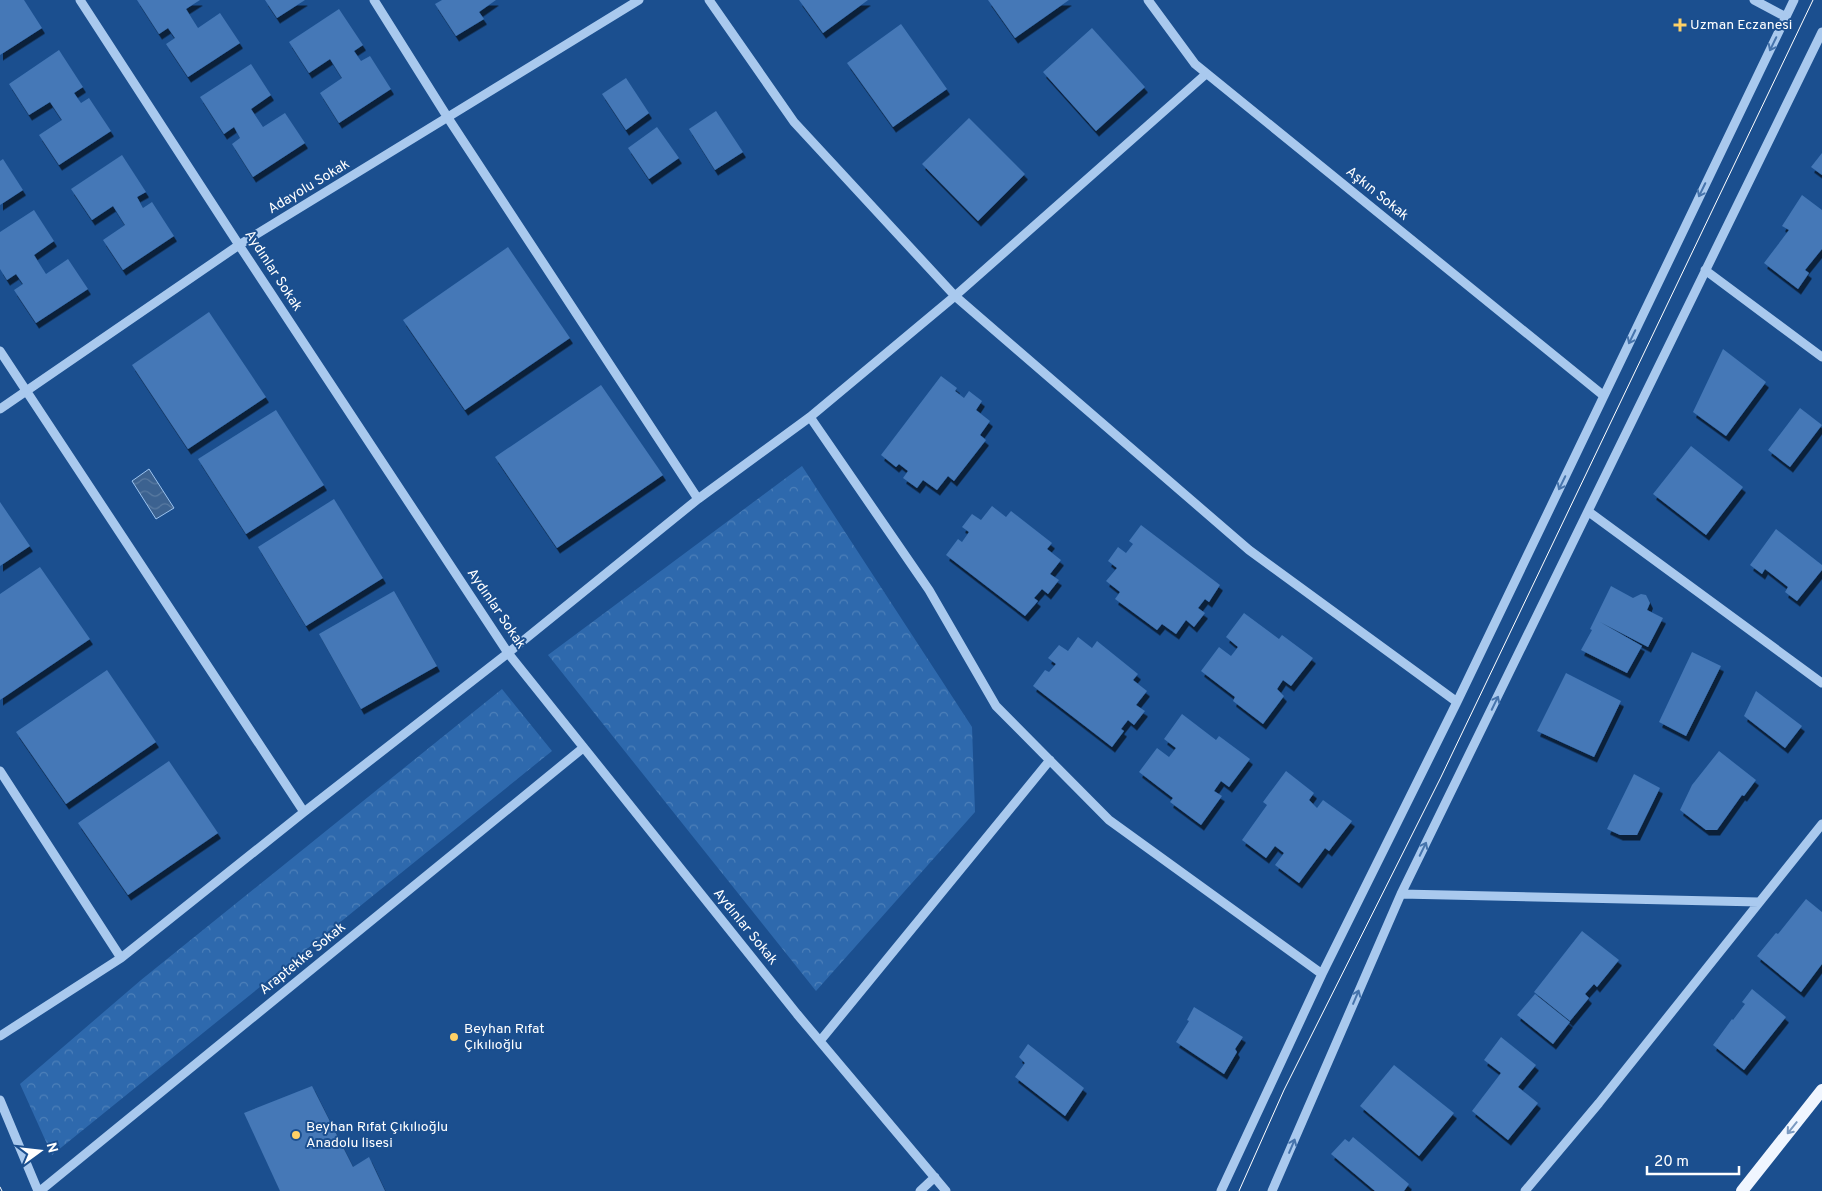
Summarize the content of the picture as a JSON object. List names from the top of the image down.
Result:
{
  "streets": {
    "street": [
      "Adayolu Sokak",
      "Aşkın Sokak",
      "Aydınlar Sokak",
      "Araptekke Sokak"
    ]
  },
  "crossings": [
    ["Adayolu Sokak", "Aydınlar Sokak"],
    ["Aydınlar Sokak", "Araptekke Sokak"]
  ],
  "places": {
    "health": ["Uzman Eczanesi"],
    "other": ["Beyhan Rıfat Çıkılıoğlu", "Beyhan Rıfat Çıkılıoğlu Anadolu lisesi"]
  },
  "scale_bar": "20 m",
  "north": "right"
}
